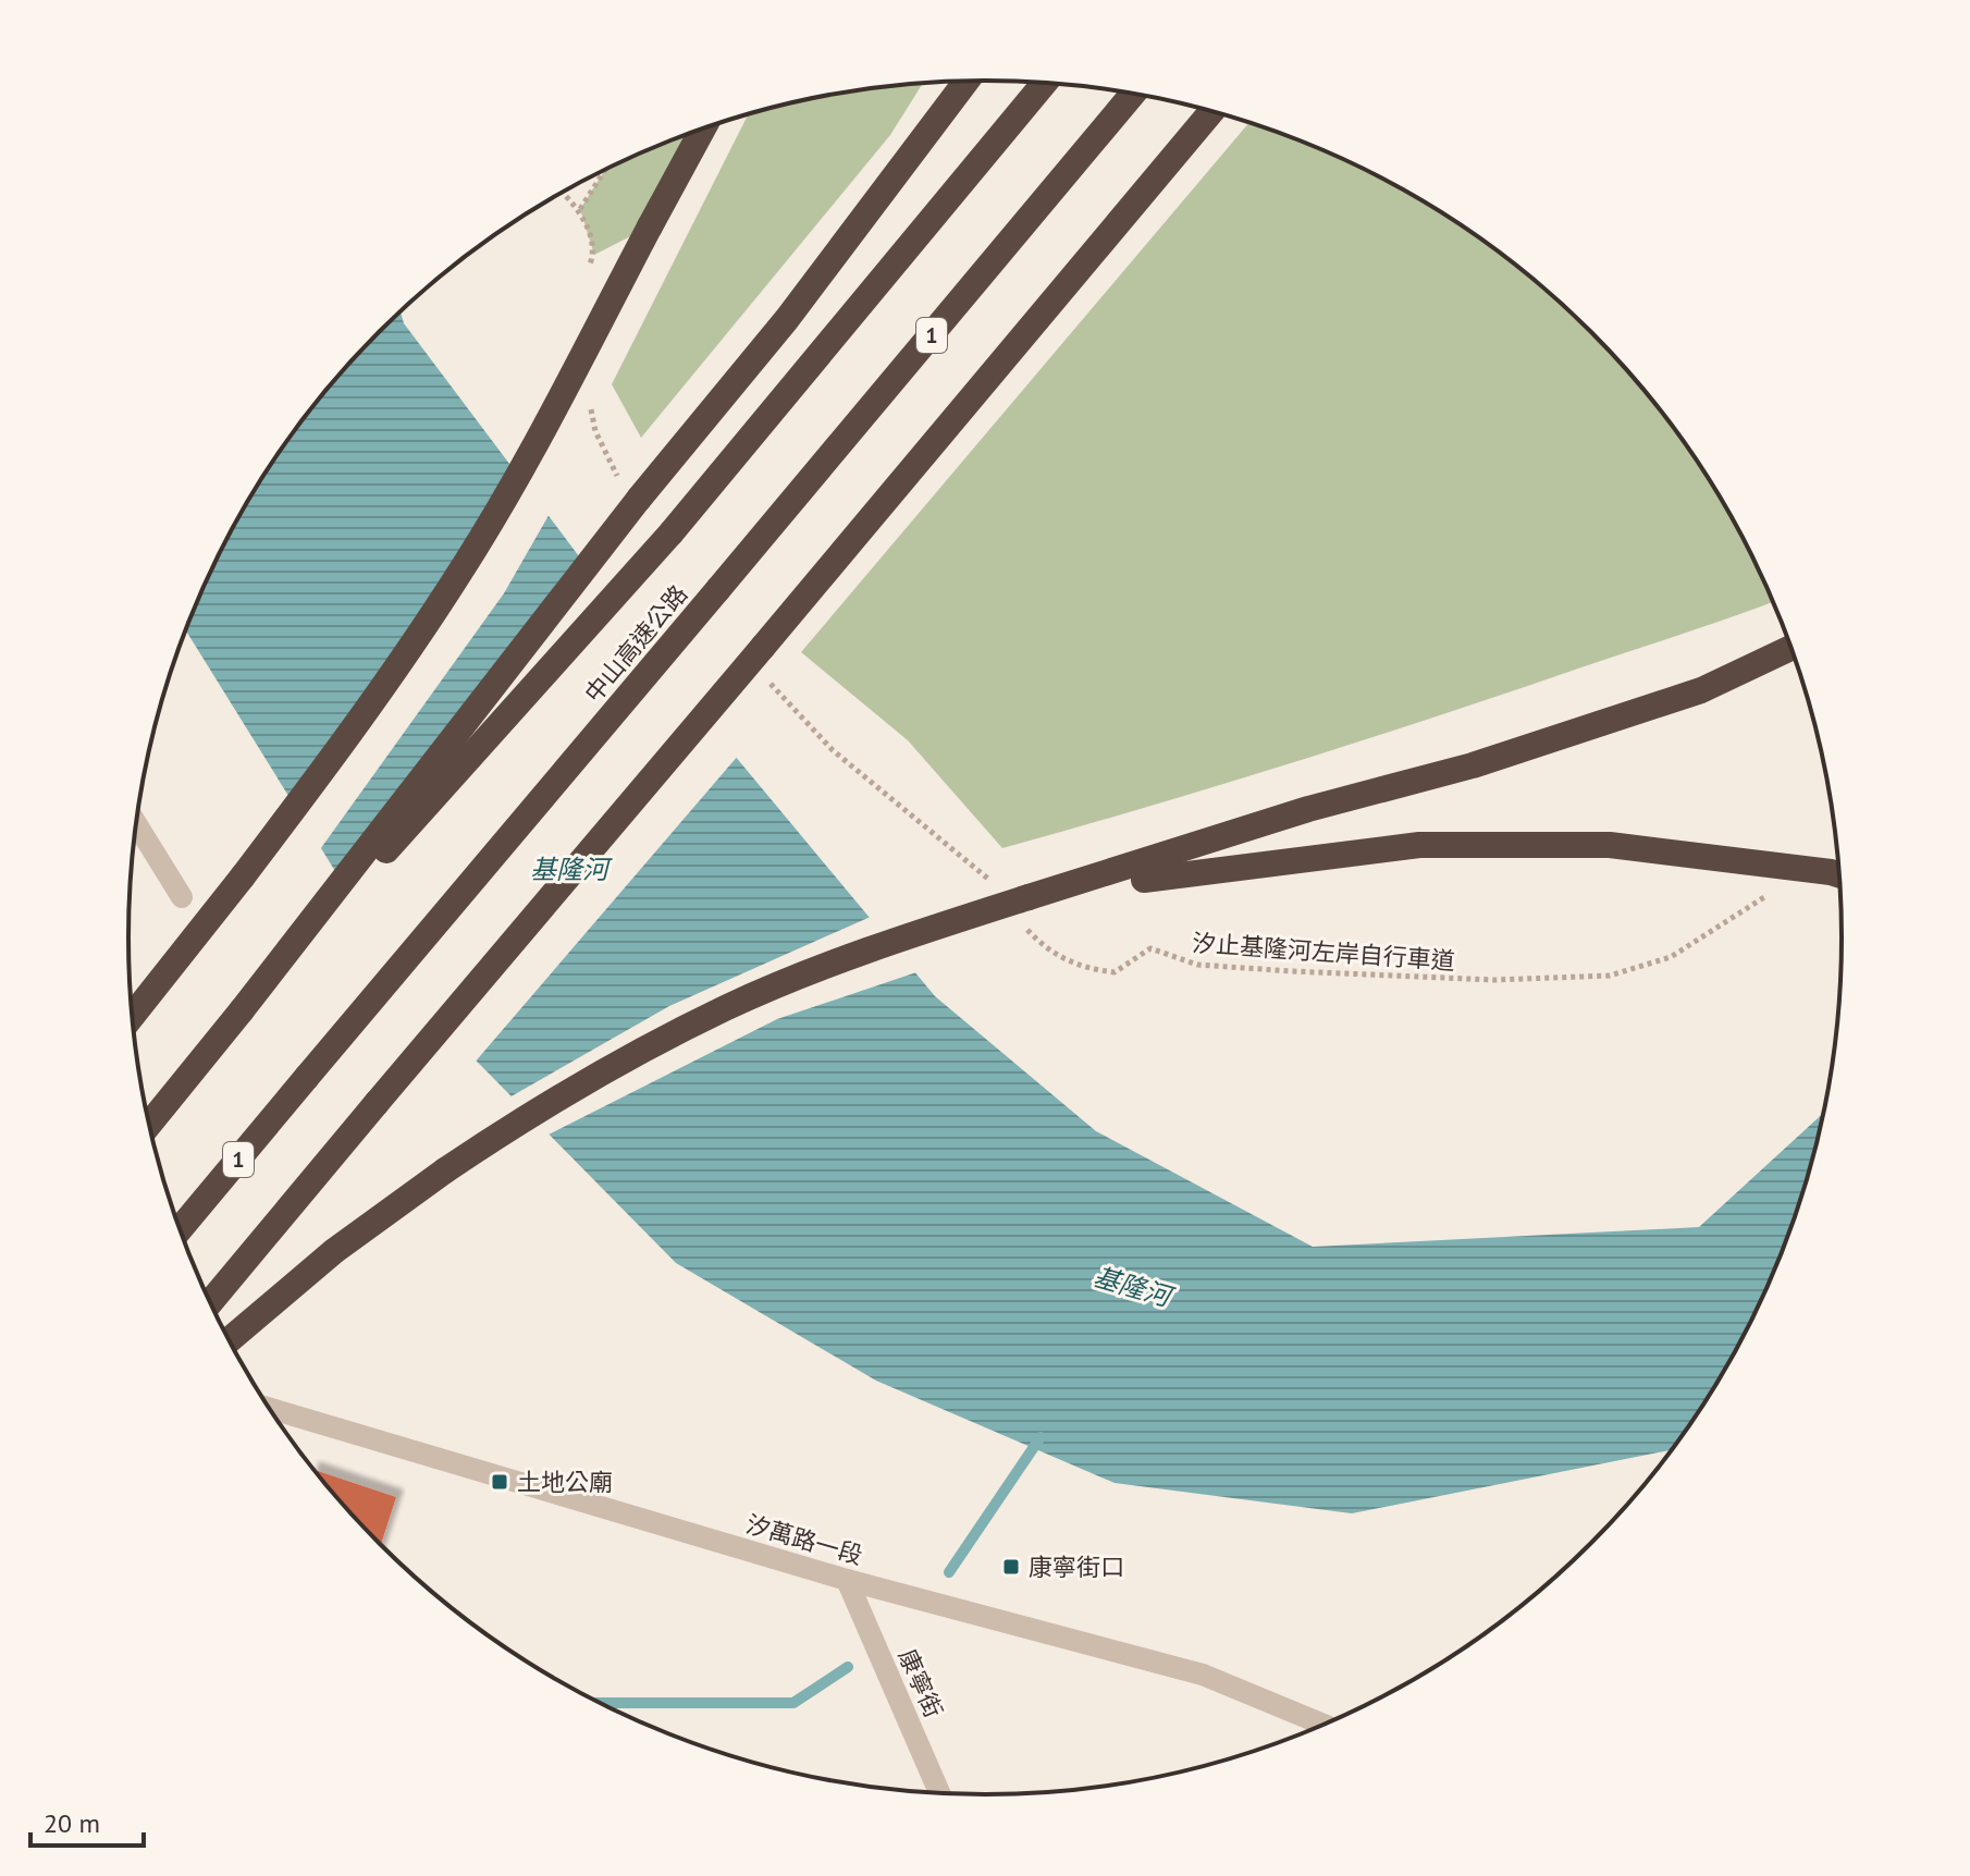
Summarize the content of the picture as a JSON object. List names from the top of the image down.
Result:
{
  "streets": {
    "highway": ["1", "中山高速公路"],
    "street": ["汐萬路一段", "康寧街"],
    "path": ["汐止基隆河左岸自行車道"]
  },
  "crossings": [
    ["汐萬路一段", "康寧街"]
  ],
  "water": ["基隆河"],
  "places": {
    "transit": ["土地公廟", "康寧街口"]
  },
  "scale_bar": "20 m"
}
